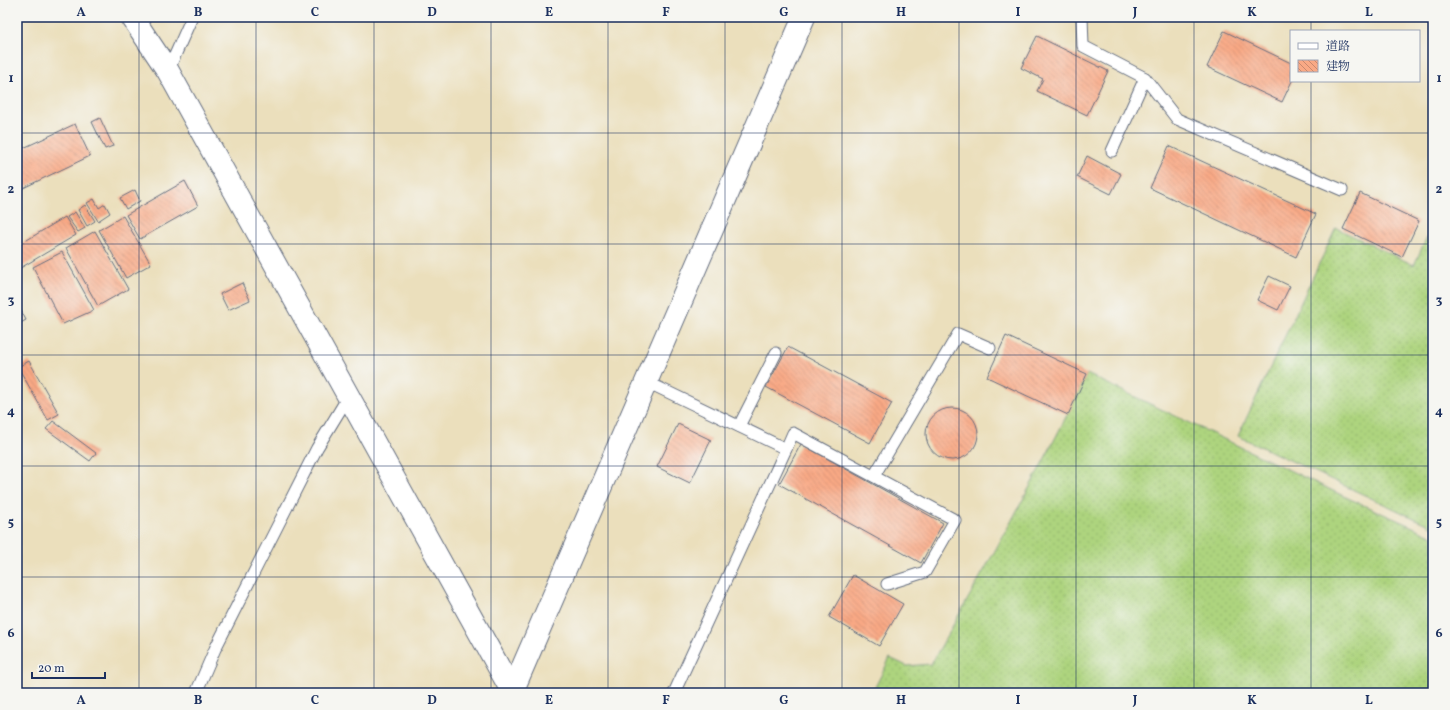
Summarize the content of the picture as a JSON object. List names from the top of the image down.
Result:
{
  "legend": ["道路", "建物"],
  "scale_bar": "20 m",
  "grid": {
    "columns": [
      "A",
      "B",
      "C",
      "D",
      "E",
      "F",
      "G",
      "H",
      "I",
      "J",
      "K",
      "L"
    ],
    "rows": [
      "1",
      "2",
      "3",
      "4",
      "5",
      "6"
    ]
  }
}
